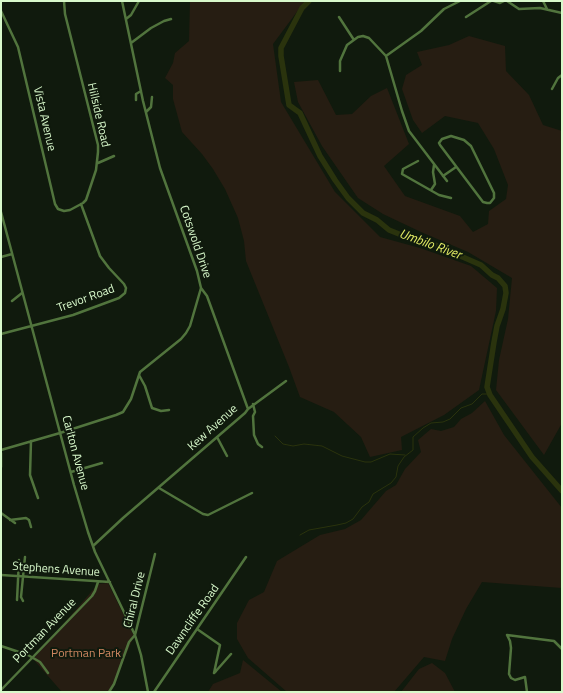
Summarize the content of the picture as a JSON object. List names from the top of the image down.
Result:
{
  "streets": {
    "street": [
      "Hillside Road",
      "Vista Avenue",
      "Cotswold Drive",
      "Trevor Road",
      "Kew Avenue",
      "Carlton Avenue",
      "Stephens Avenue",
      "Chiral Drive",
      "Dawncliffe Road",
      "Portman Avenue"
    ]
  },
  "crossings": [
    ["Hillside Road", "Vista Avenue"],
    ["Hillside Road", "Trevor Road"],
    ["Vista Avenue", "Trevor Road"],
    ["Cotswold Drive", "Kew Avenue"],
    ["Trevor Road", "Carlton Avenue"],
    ["Kew Avenue", "Carlton Avenue"],
    ["Carlton Avenue", "Stephens Avenue"],
    ["Carlton Avenue", "Chiral Drive"],
    ["Stephens Avenue", "Portman Avenue"]
  ],
  "water": ["Umbilo River"],
  "parks": ["Portman Park"]
}
